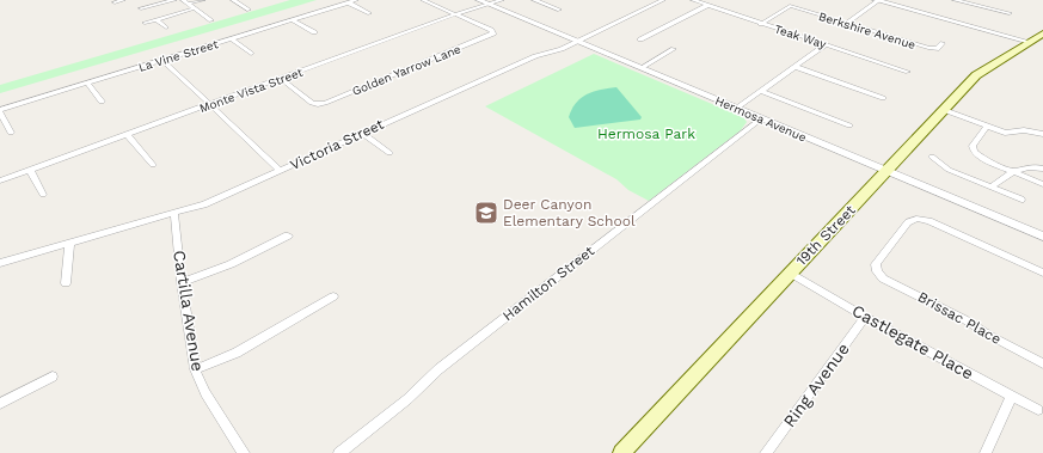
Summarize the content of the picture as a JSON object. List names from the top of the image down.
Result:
{
  "streets": {
    "main road": ["19th Street"],
    "street": [
      "Berkshire Avenue",
      "Teak Way",
      "La Vine Street",
      "Golden Yarrow Lane",
      "Monte Vista Street",
      "Hermosa Avenue",
      "Victoria Street",
      "Hamilton Street",
      "Cartilla Avenue",
      "Brissac Place",
      "Castlegate Place",
      "Ring Avenue"
    ]
  },
  "crossings": [
    ["Berkshire Avenue", "Teak Way"],
    ["Golden Yarrow Lane", "Monte Vista Street"],
    ["Monte Vista Street", "Hermosa Avenue"],
    ["Hermosa Avenue", "Victoria Street"],
    ["Hermosa Avenue", "19th Street"],
    ["Hermosa Avenue", "Hamilton Street"],
    ["Victoria Street", "Cartilla Avenue"],
    ["19th Street", "Castlegate Place"],
    ["Castlegate Place", "Ring Avenue"]
  ],
  "parks": ["Hermosa Park"],
  "places": {
    "school or university": ["Deer Canyon Elementary School"]
  }
}
